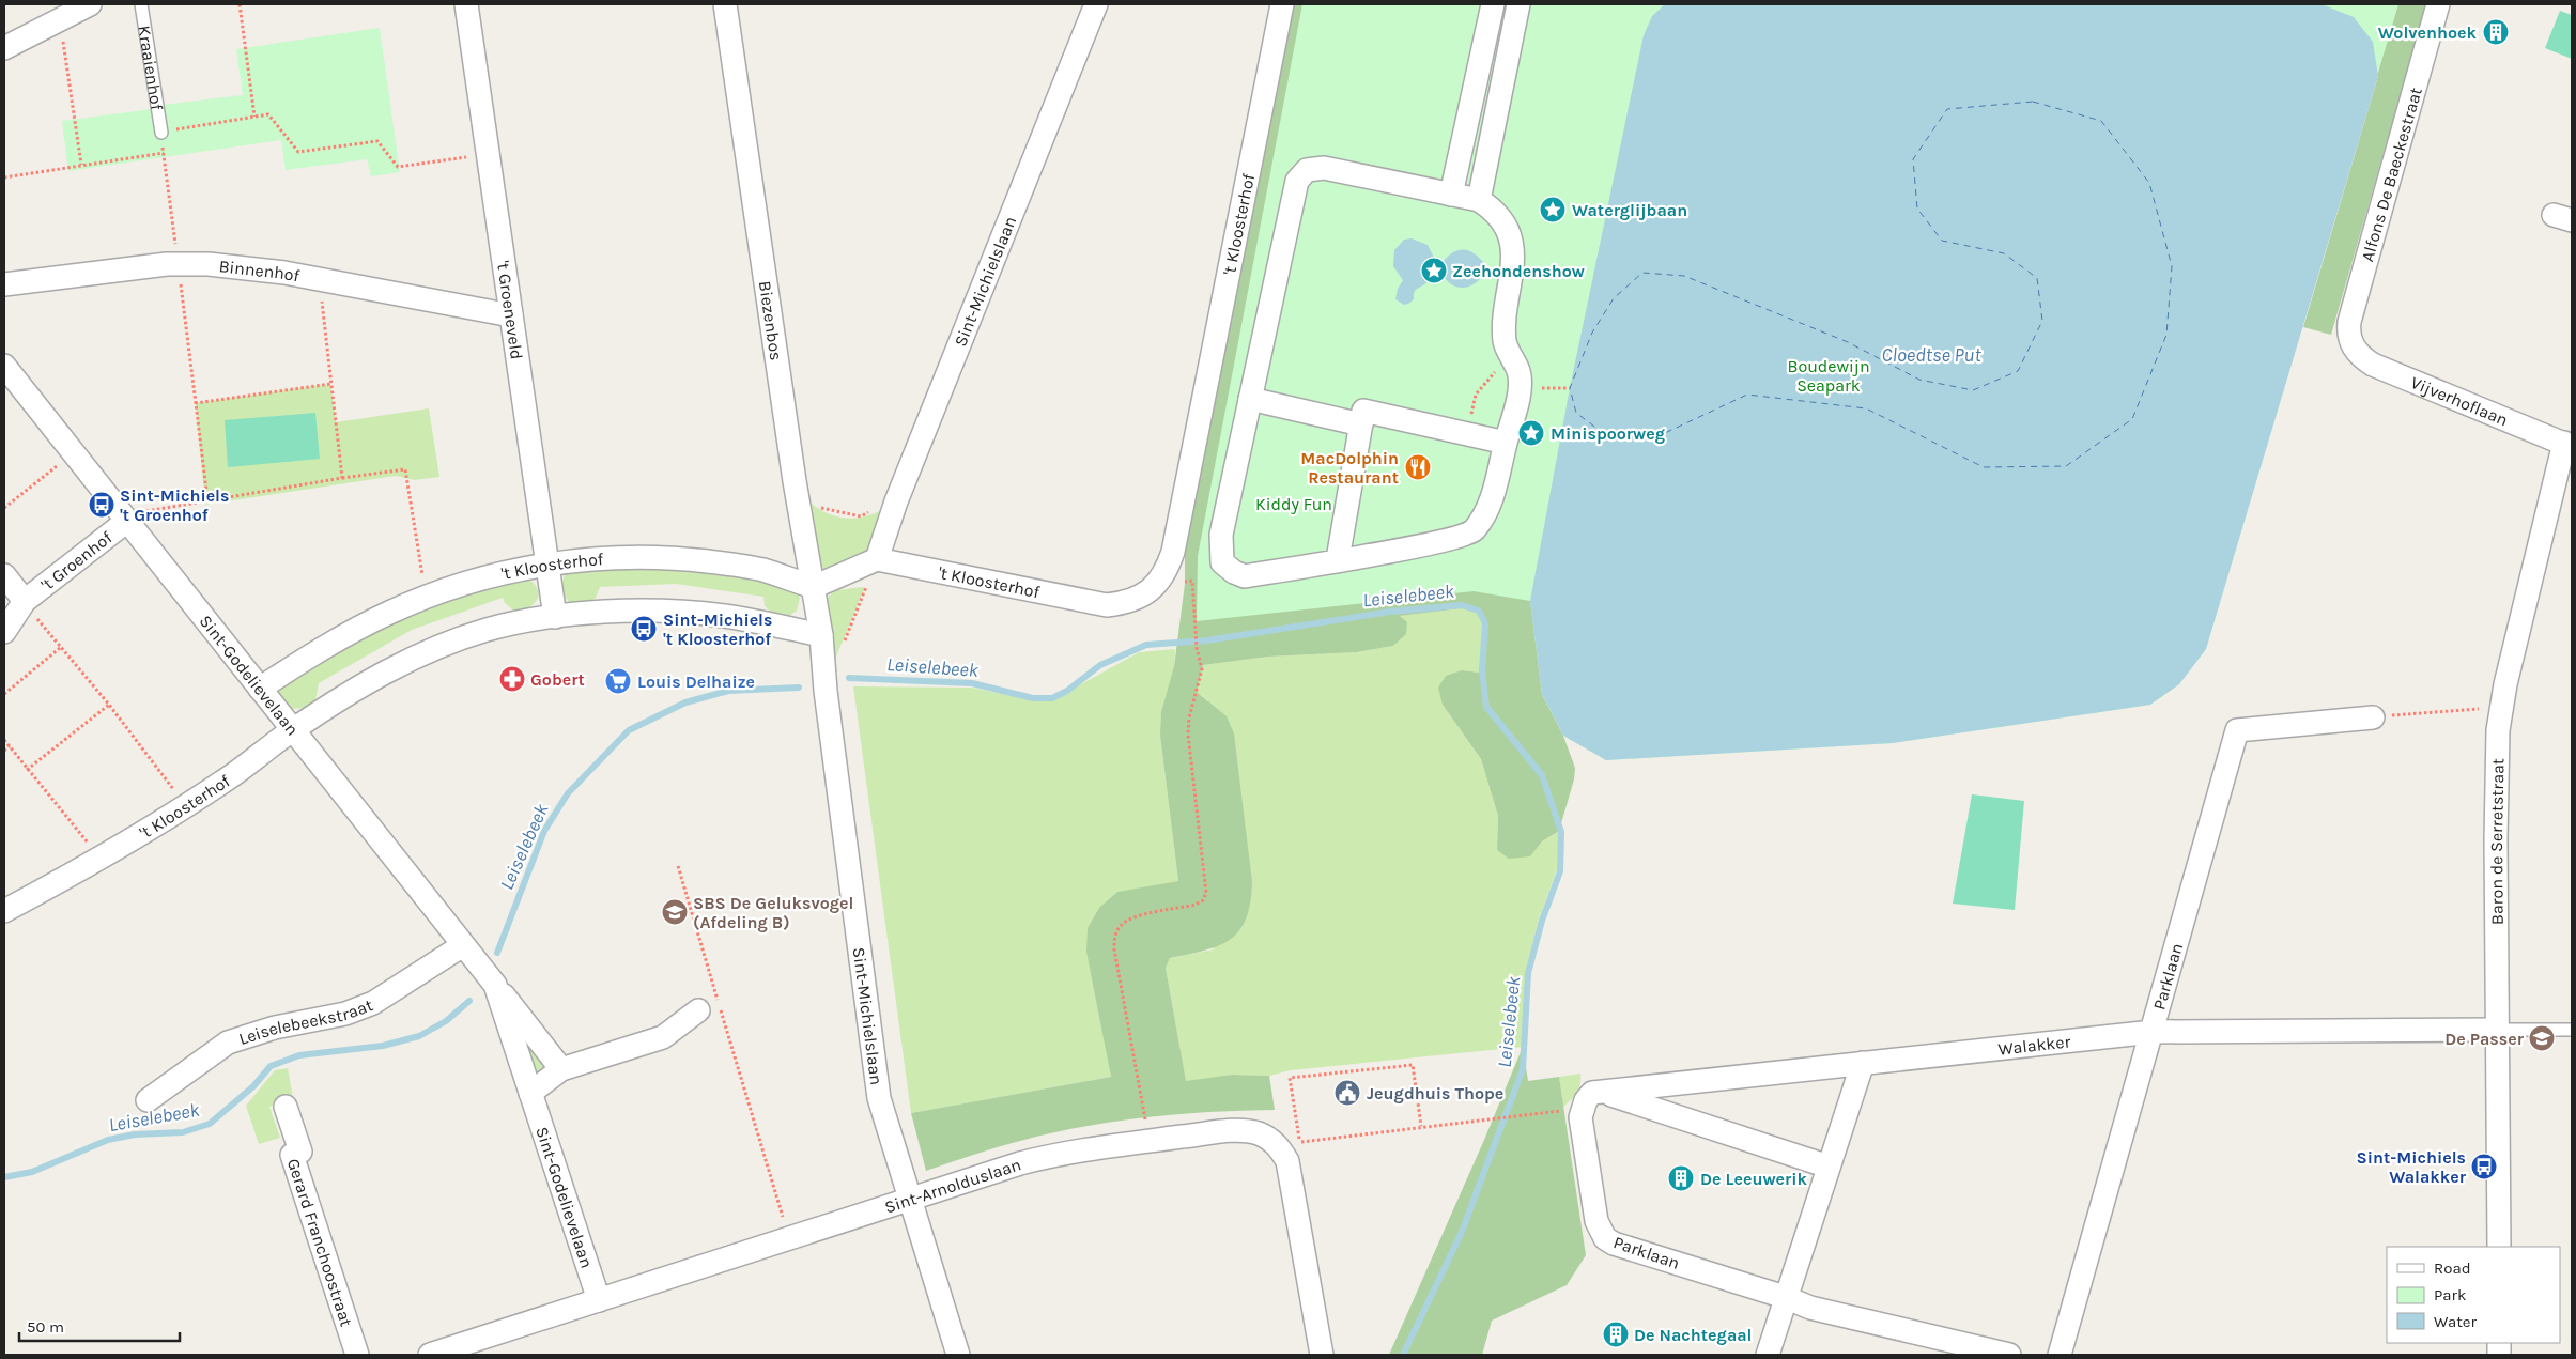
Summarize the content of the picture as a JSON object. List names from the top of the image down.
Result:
{
  "streets": {
    "street": [
      "Alfons De Baeckestraat",
      "'t Kloosterhof",
      "Binnenhof",
      "Sint-Michielslaan",
      "'t Groeneveld",
      "Biezenbos",
      "Vijverhoflaan",
      "'t Groenhof",
      "Sint-Godelievelaan",
      "Baron de Serretstraat",
      "Parklaan",
      "Leiselebeekstraat",
      "Walakker",
      "Sint-Arnolduslaan",
      "Gerard Franchoostraat"
    ],
    "lane": ["Kraaienhof"]
  },
  "crossings": [
    ["Alfons De Baeckestraat", "Vijverhoflaan"],
    ["'t Kloosterhof", "Sint-Michielslaan"],
    ["'t Kloosterhof", "'t Groeneveld"],
    ["'t Kloosterhof", "Biezenbos"],
    ["'t Kloosterhof", "Sint-Godelievelaan"],
    ["Binnenhof", "'t Groeneveld"],
    ["Sint-Michielslaan", "Biezenbos"],
    ["Sint-Michielslaan", "Sint-Arnolduslaan"],
    ["Vijverhoflaan", "Baron de Serretstraat"],
    ["'t Groenhof", "Sint-Godelievelaan"],
    ["Sint-Godelievelaan", "Leiselebeekstraat"],
    ["Sint-Godelievelaan", "Sint-Arnolduslaan"],
    ["Baron de Serretstraat", "Walakker"],
    ["Parklaan", "Walakker"]
  ],
  "water": ["Cloedtse Put", "Leiselebeek"],
  "parks": ["Boudewijn Seapark", "Kiddy Fun"],
  "places": {
    "building": ["Wolvenhoek", "De Leeuwerik", "De Nachtegaal"],
    "place": ["Waterglijbaan", "Zeehondenshow", "Minispoorweg"],
    "restaurant": ["MacDolphin Restaurant"],
    "bus stop": ["Sint-Michiels 't Groenhof", "Sint-Michiels 't Kloosterhof", "Sint-Michiels Walakker"],
    "pharmacy": ["Gobert"],
    "supermarket": ["Louis Delhaize"],
    "school or university": ["SBS De Geluksvogel (Afdeling B)", "De Passer"],
    "public building": ["Jeugdhuis Thope"]
  },
  "legend": ["Road", "Park", "Water"],
  "scale_bar": "50 m"
}
